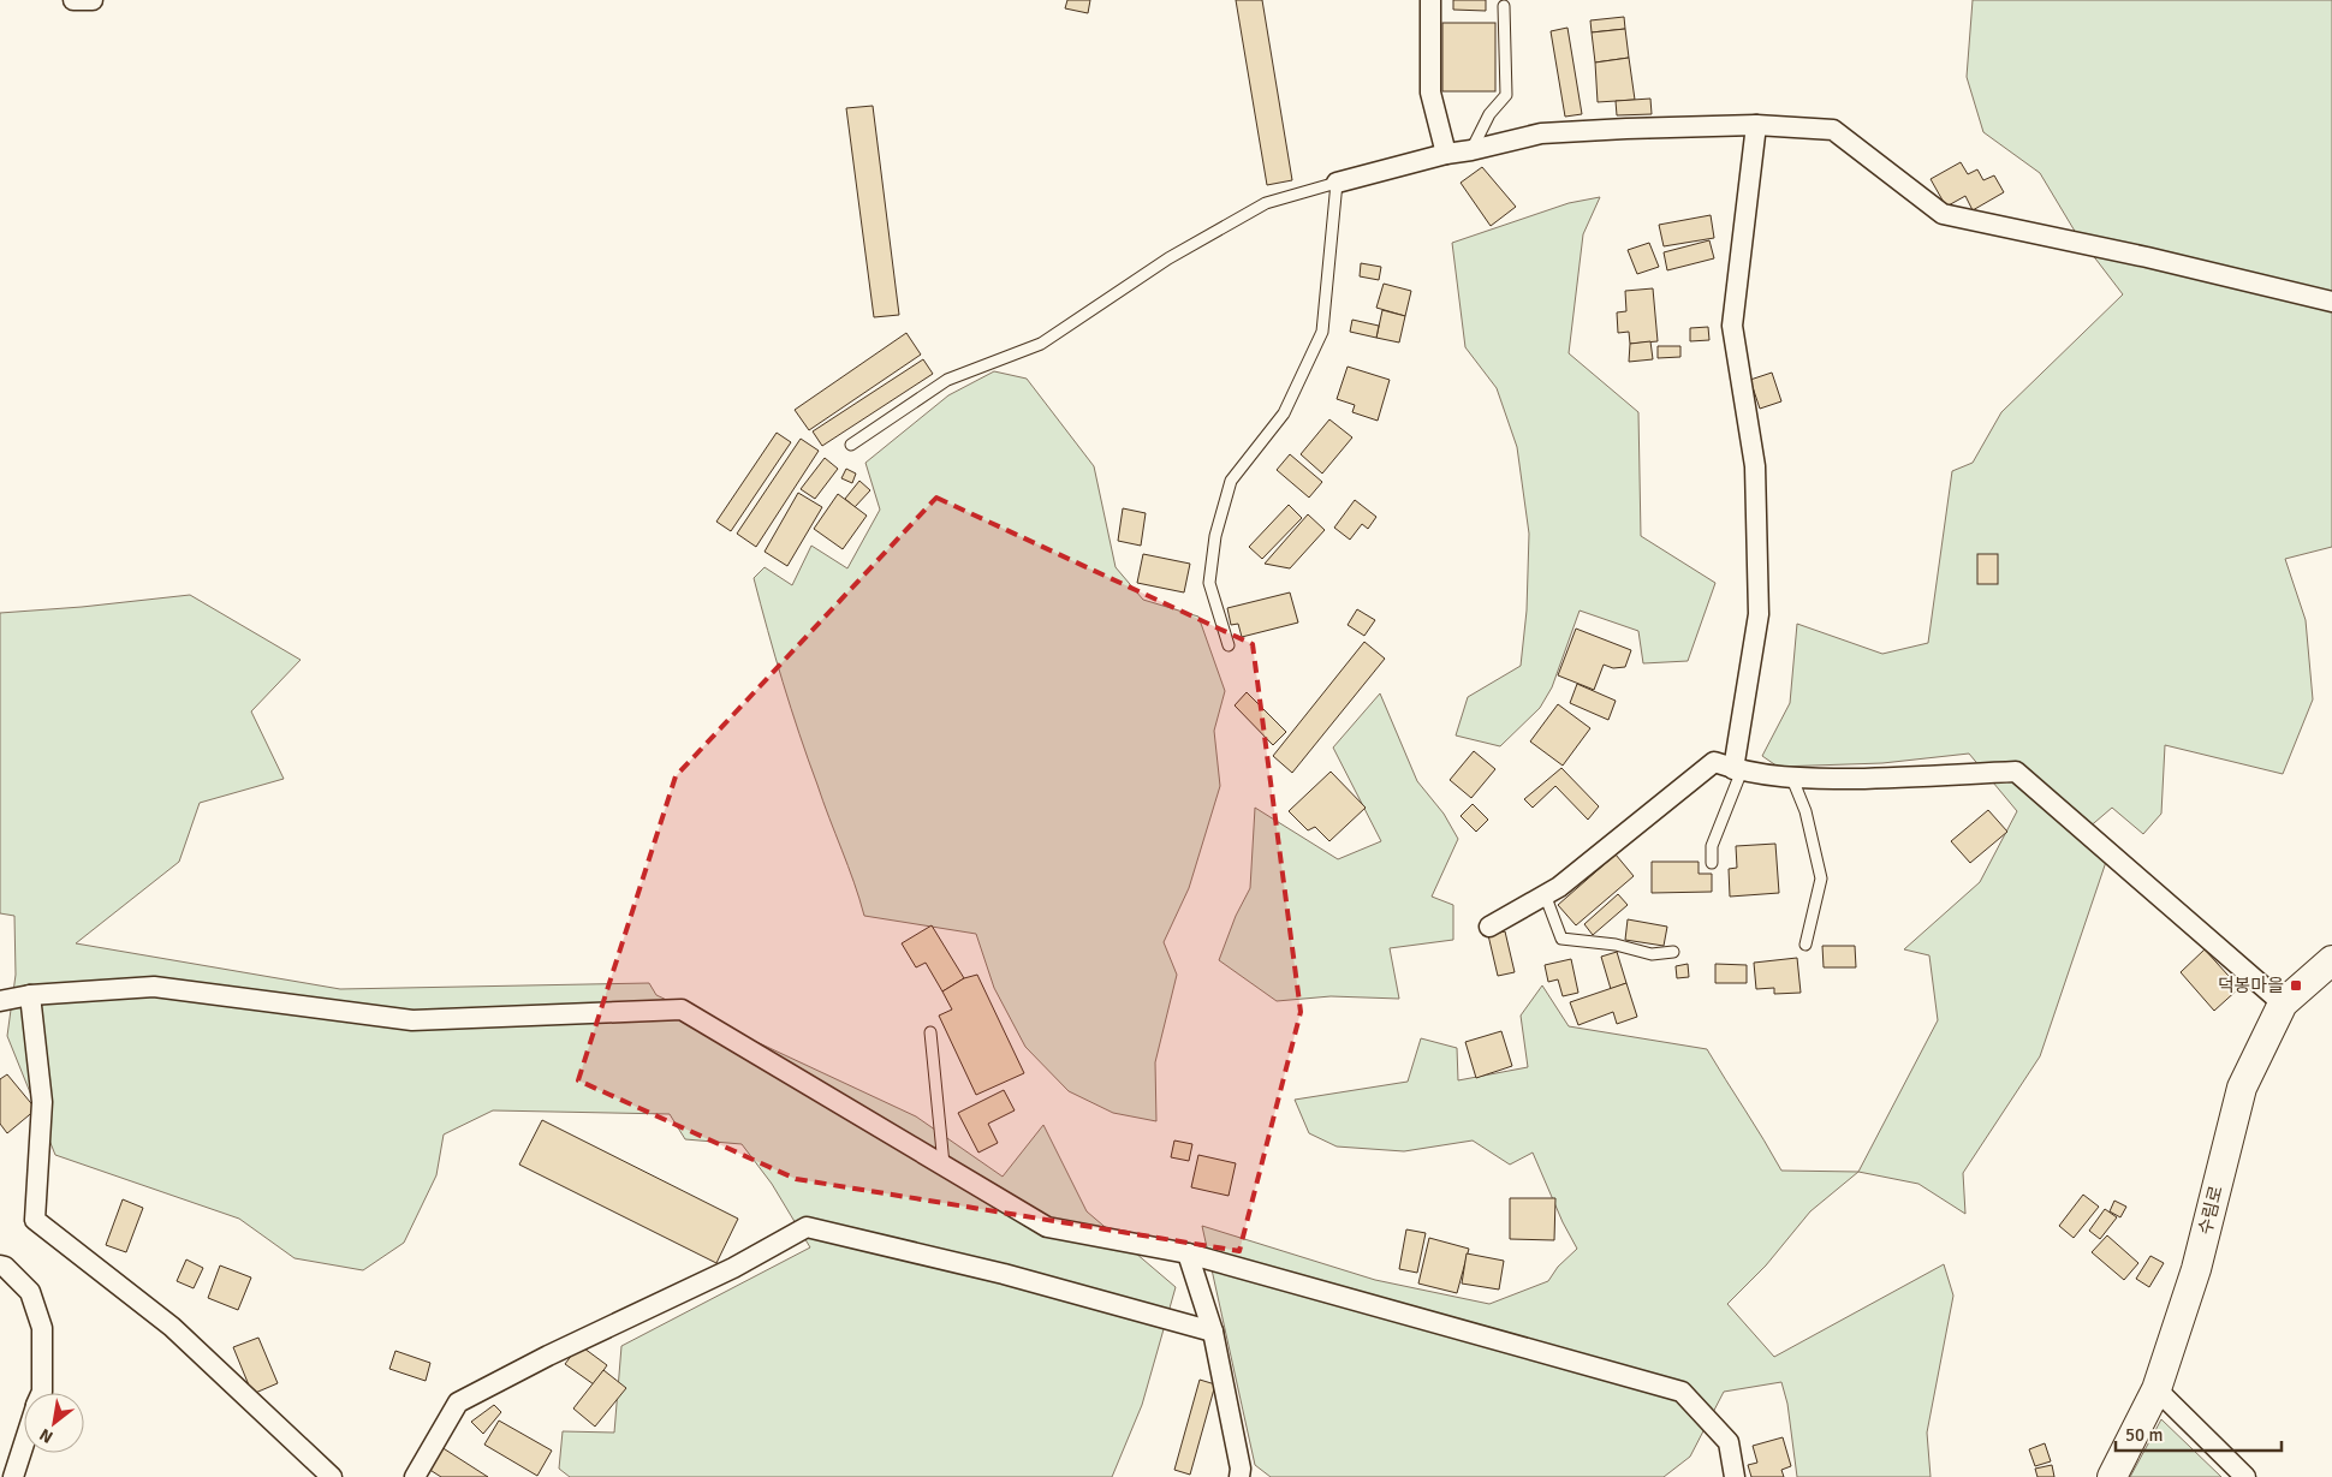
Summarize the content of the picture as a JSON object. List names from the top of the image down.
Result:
{
  "streets": {
    "main road": ["수림로"]
  },
  "places": {
    "transit": ["덕봉마을"]
  },
  "scale_bar": "50 m",
  "north": "bottom left"
}
